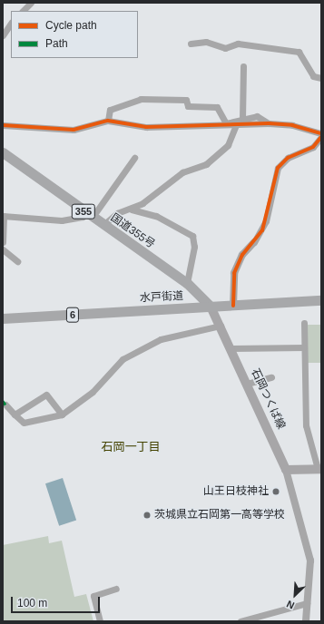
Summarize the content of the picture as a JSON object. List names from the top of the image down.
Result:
{
  "streets": {
    "highway": [
      "355",
      "国道355号",
      "水戸街道",
      "6"
    ],
    "main road": ["石岡つくば線"]
  },
  "crossings": [
    ["国道355号", "水戸街道"],
    ["国道355号", "石岡つくば線"],
    ["水戸街道", "石岡つくば線"]
  ],
  "districts": ["石岡一丁目"],
  "places": ["山王日枝神社", "茨城県立石岡第一高等学校"],
  "legend": ["Cycle path", "Path"],
  "scale_bar": "100 m",
  "north": "bottom left"
}
